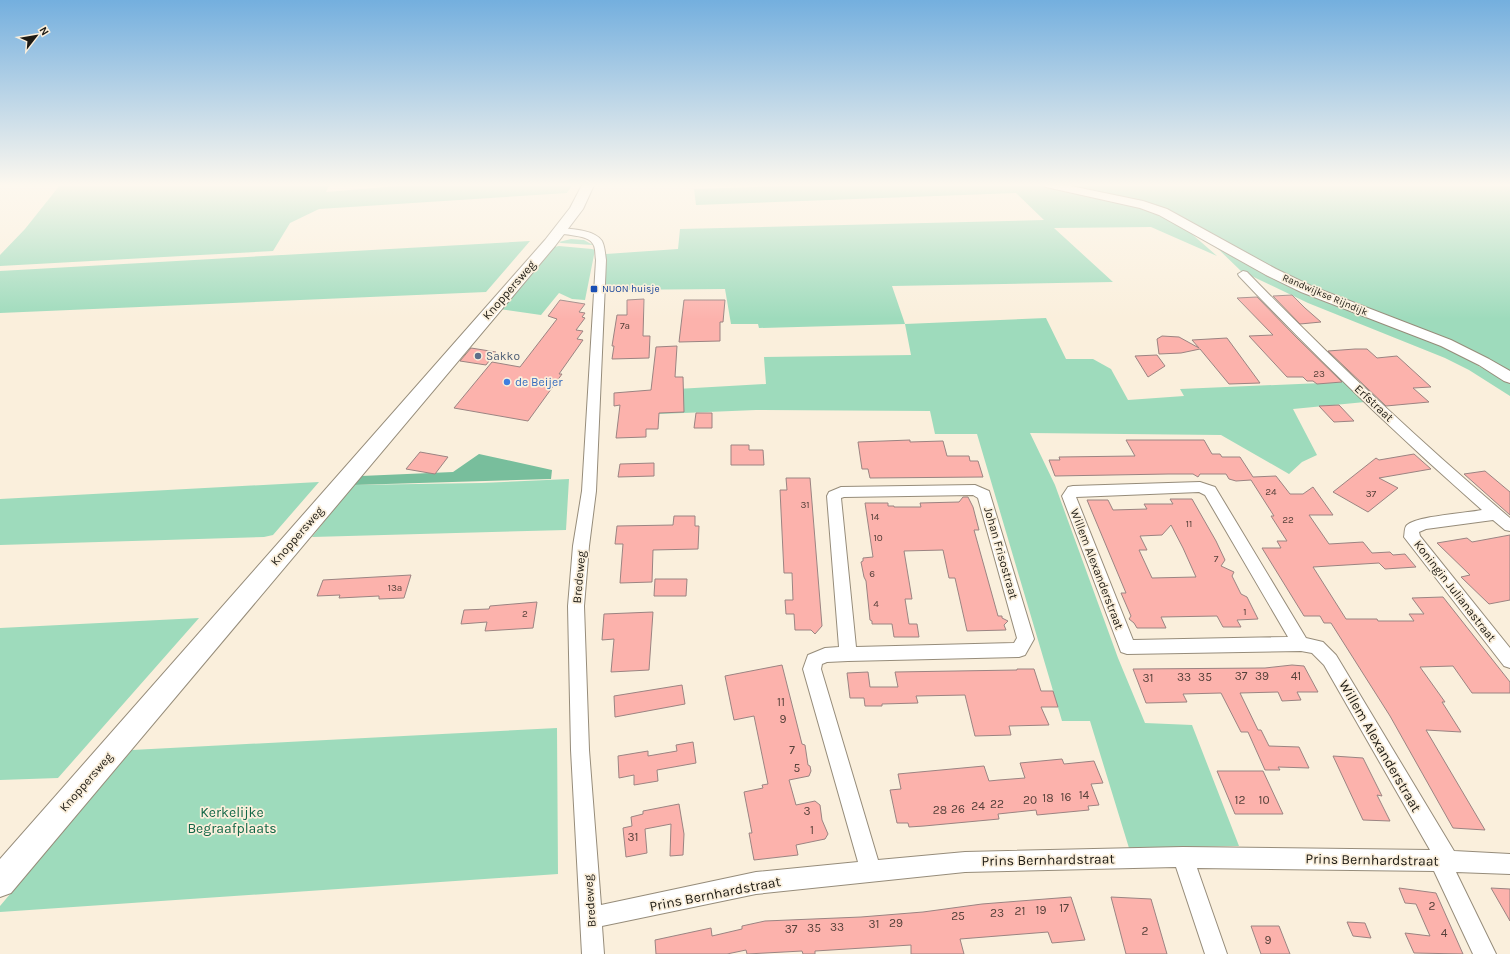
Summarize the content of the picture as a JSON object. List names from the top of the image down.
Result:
{
  "streets": {
    "main road": ["Knoppersweg"],
    "street": [
      "Randwijkse Rijndijk",
      "Erfstraat",
      "Johan Frisostraat",
      "Willem Alexanderstraat",
      "Bredeweg",
      "Koningin Julianastraat",
      "Prins Bernhardstraat"
    ]
  },
  "crossings": [
    ["Knoppersweg", "Bredeweg"],
    ["Erfstraat", "Koningin Julianastraat"],
    ["Johan Frisostraat", "Prins Bernhardstraat"],
    ["Willem Alexanderstraat", "Prins Bernhardstraat"],
    ["Bredeweg", "Prins Bernhardstraat"]
  ],
  "parks": ["Kerkelijke Begraafplaats"],
  "places": {
    "transit": ["NUON huisje"],
    "other": ["Sakko", "de Beijer"]
  },
  "house_numbers": [
    "7a",
    "23",
    "24",
    "37",
    "31",
    "14",
    "22",
    "11",
    "10",
    "7",
    "6",
    "13a",
    "4",
    "1",
    "2",
    "37",
    "39",
    "41",
    "33",
    "35",
    "31",
    "11",
    "9",
    "7",
    "5",
    "14",
    "16",
    "18",
    "20",
    "12",
    "10",
    "22",
    "24",
    "26",
    "28",
    "3",
    "1",
    "31",
    "2",
    "17",
    "19",
    "21",
    "23",
    "25",
    "29",
    "31",
    "33",
    "35",
    "37",
    "2",
    "4",
    "9"
  ],
  "north": "top right"
}
